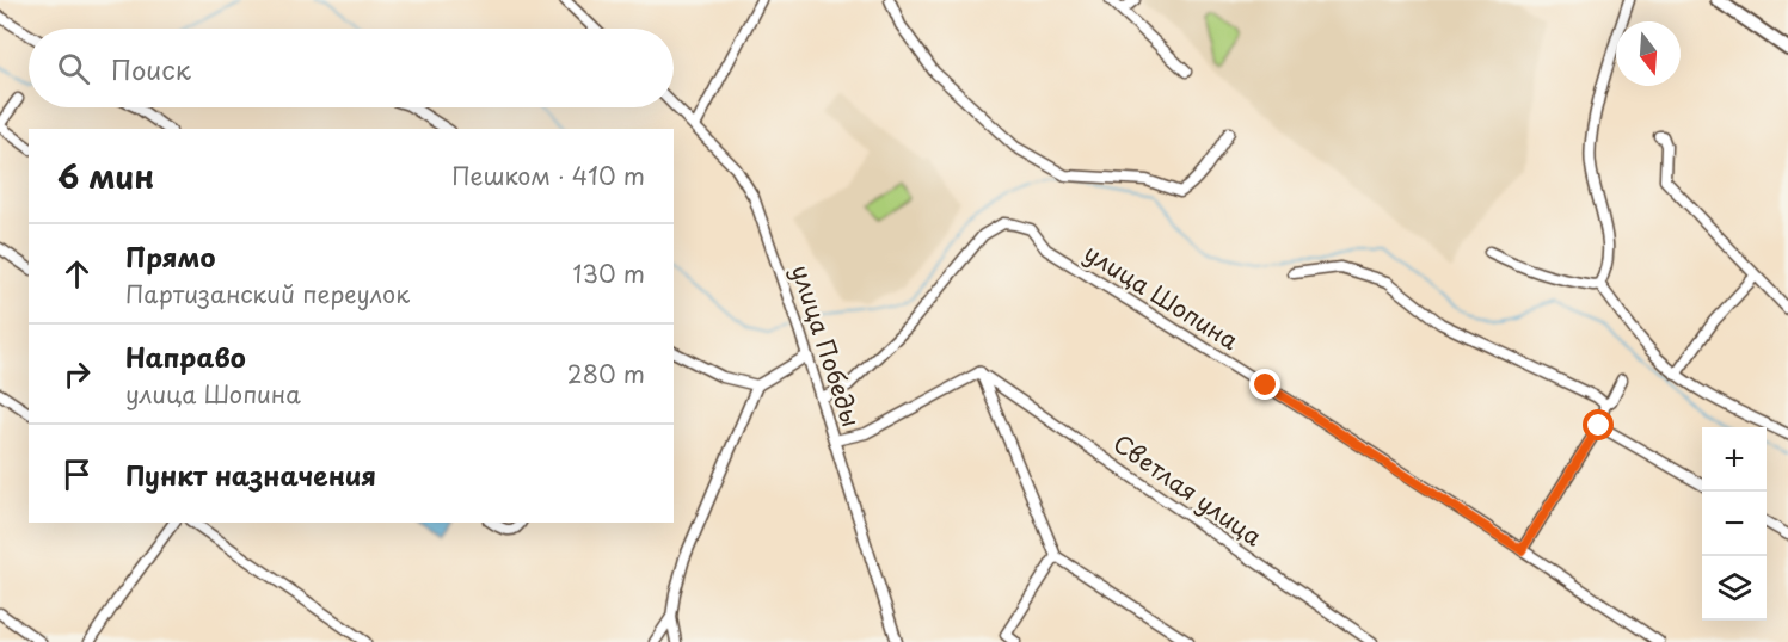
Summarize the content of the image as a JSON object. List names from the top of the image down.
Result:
{
  "streets": {
    "street": ["улица Шопина", "улица Победы", "Светлая улица"]
  },
  "crossings": [
    ["улица Шопина", "улица Победы"]
  ],
  "north": "bottom",
  "page": {
    "search": "Поиск",
    "heading": ["6 мин", "Пешком · 410 m"],
    "list": [
      ["Прямо", "Партизанский переулок", "130 m"],
      ["Направо", "улица Шопина", "280 m"],
      "Пункт назначения"
    ],
    "map_buttons": ["+", "−"]
  }
}
